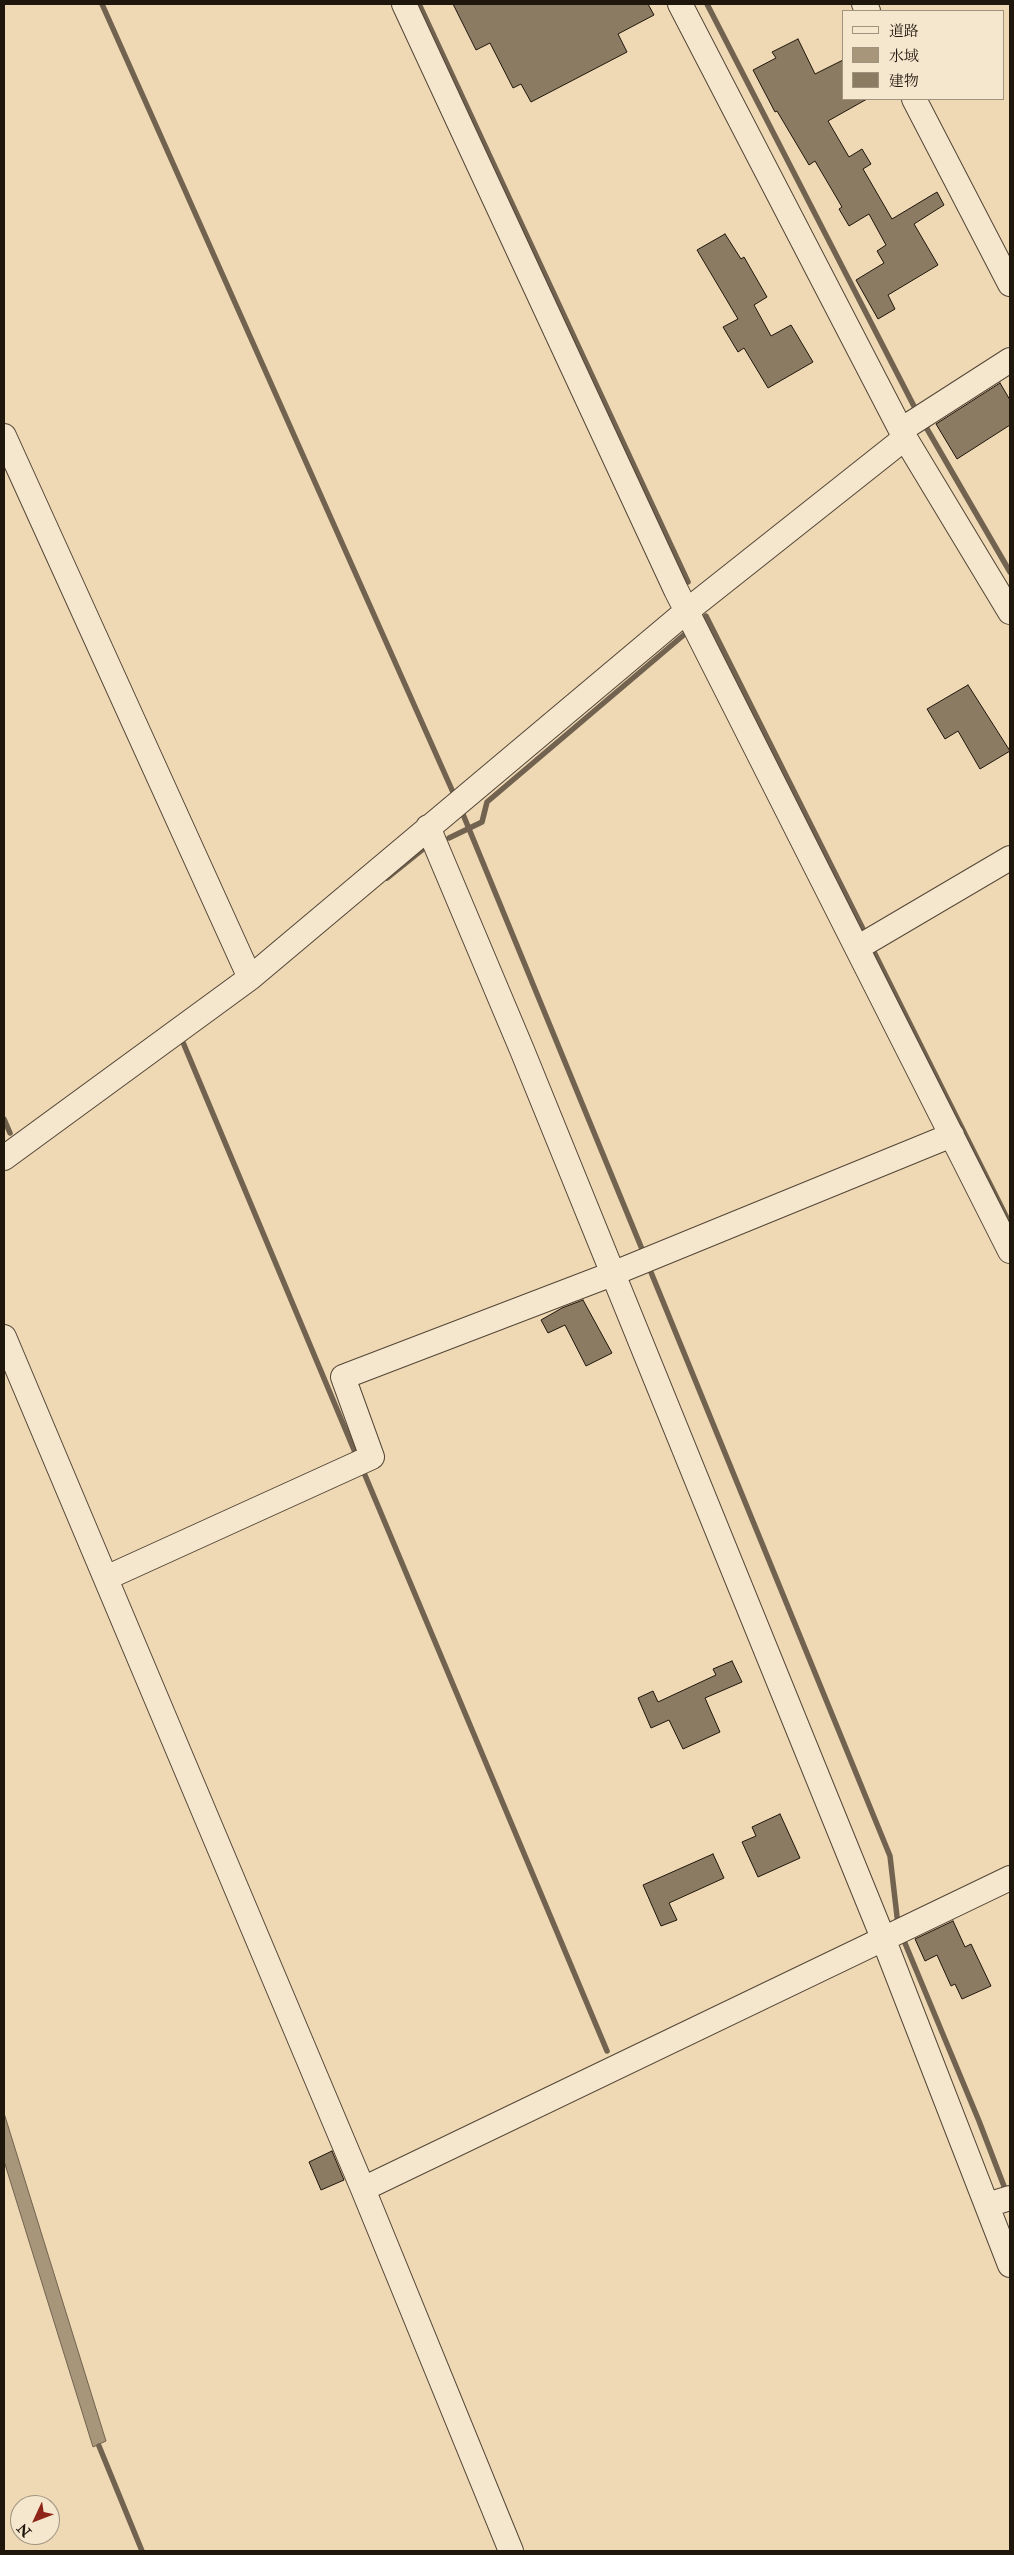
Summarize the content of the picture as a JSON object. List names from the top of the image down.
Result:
{
  "legend": ["道路", "水域", "建物"],
  "north": "bottom left"
}
